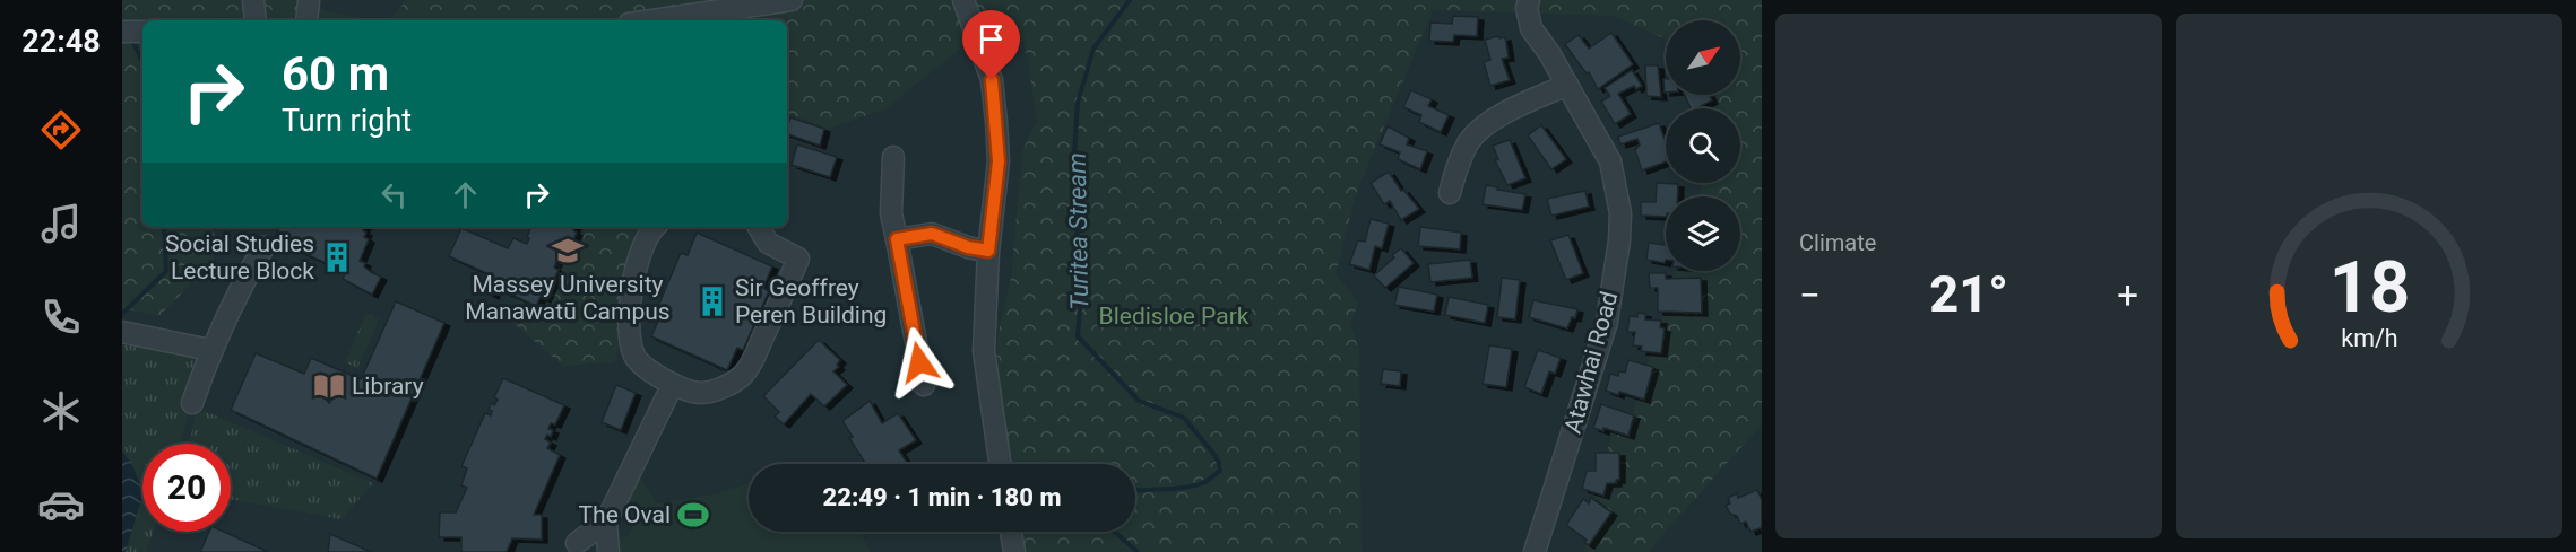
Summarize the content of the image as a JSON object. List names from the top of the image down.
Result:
{
  "streets": {
    "street": ["Atawhai Road"]
  },
  "water": ["Turitea Stream"],
  "parks": ["Bledisloe Park"],
  "places": {
    "school or university": ["Massey University Manawatū Campus"],
    "building": ["Social Studies Lecture Block", "Sir Geoffrey Peren Building"],
    "library": ["Library"],
    "sports": ["The Oval"]
  },
  "north": "top right",
  "page": {
    "tabs": "22:48",
    "tile": "Climate",
    "turn": ["60 m", "Turn right"],
    "heat": ["−", "21°", "+"],
    "limit": "20",
    "trip": "22:49 · 1 min · 180 m",
    "gauge": ["18", "km/h"]
  }
}
